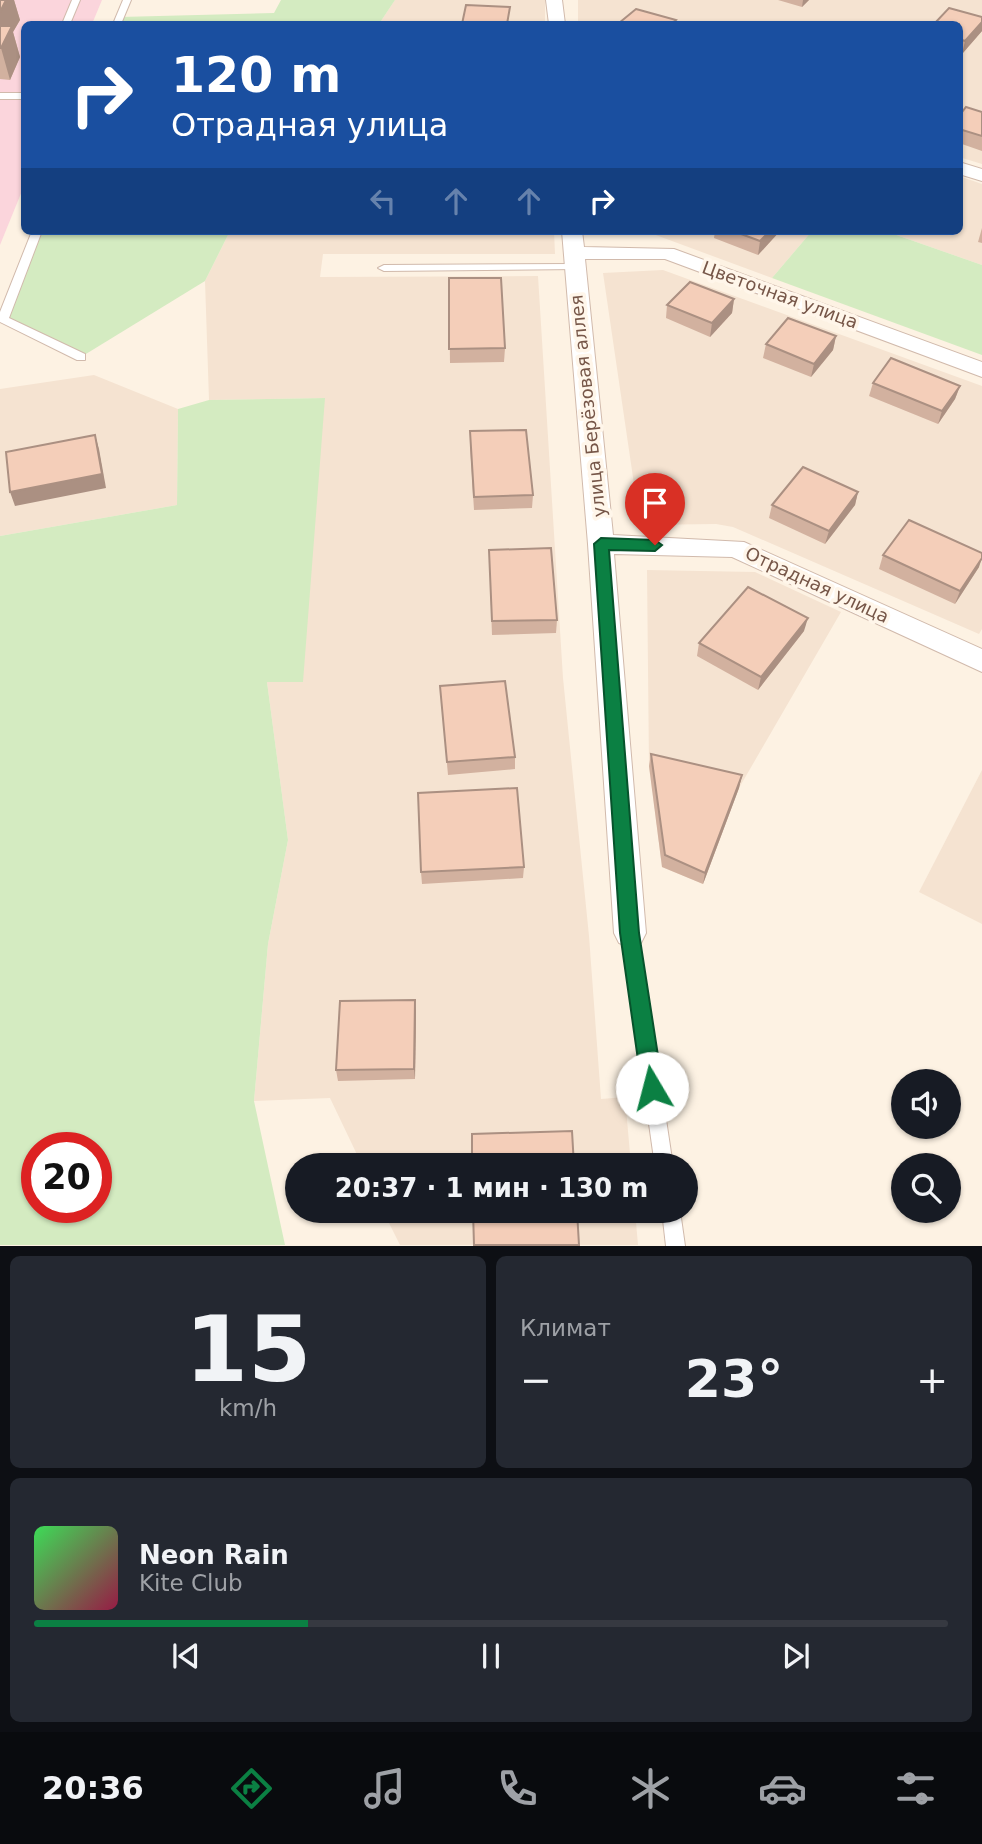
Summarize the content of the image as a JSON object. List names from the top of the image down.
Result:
{
  "streets": {
    "street": ["Цветочная улица", "улица Берёзовая аллея", "Отрадная улица"]
  },
  "crossings": [
    ["Цветочная улица", "улица Берёзовая аллея"],
    ["улица Берёзовая аллея", "Отрадная улица"]
  ],
  "page": {
    "turn": ["120 m", "Отрадная улица"],
    "limit": "20",
    "trip": "20:37 · 1 мин · 130 m",
    "tile": [
      ["15", "km/h"],
      "Климат"
    ],
    "heat": ["−", "23°", "+"],
    "song": ["Neon Rain", "Kite Club"],
    "tabs": "20:36"
  }
}
